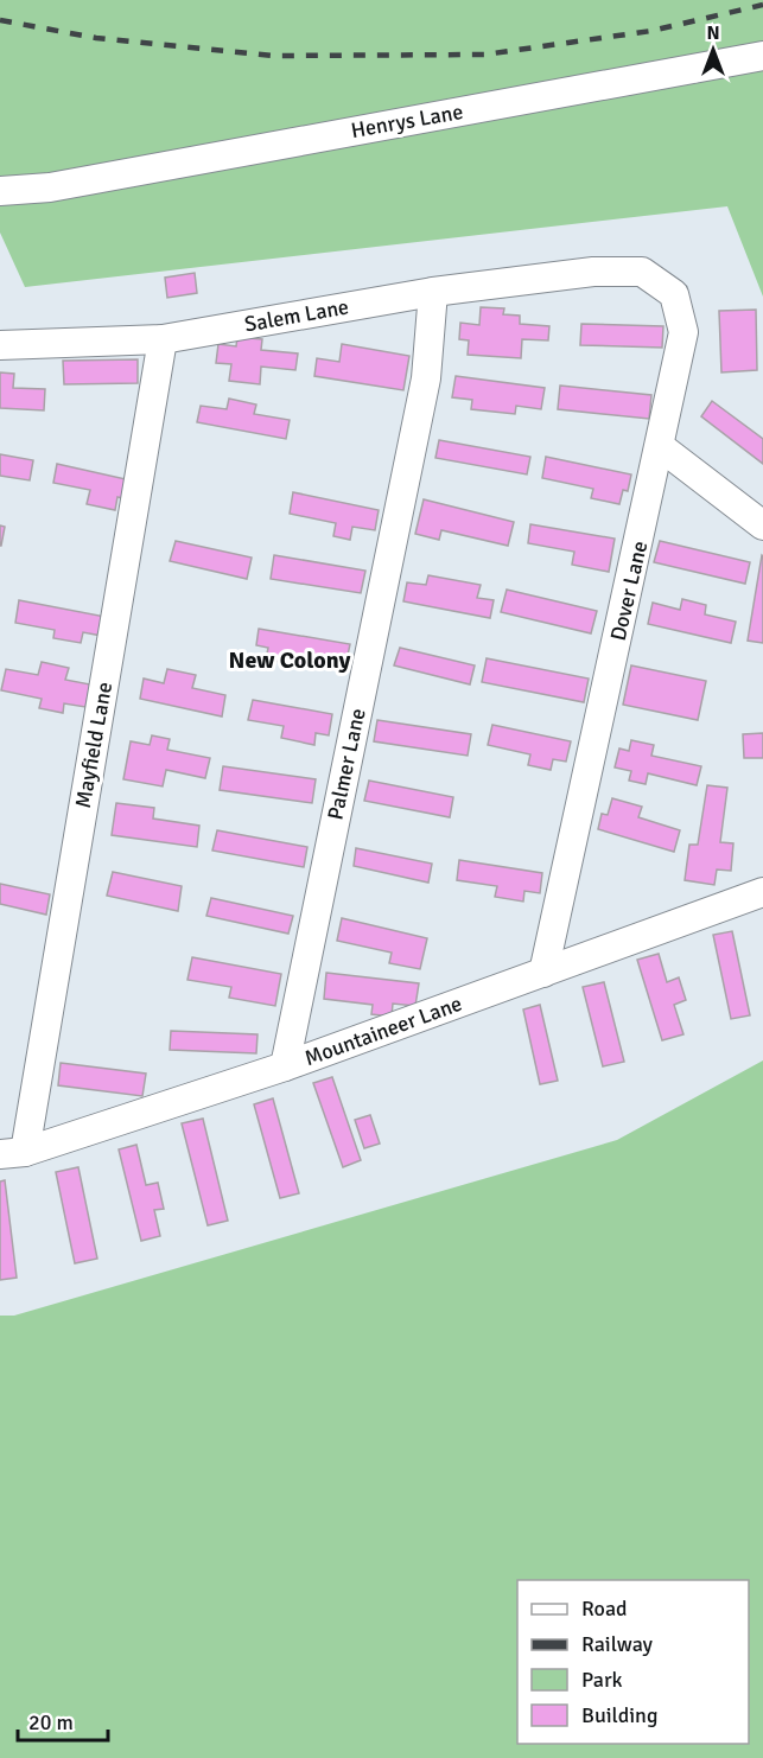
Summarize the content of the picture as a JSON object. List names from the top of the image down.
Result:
{
  "streets": {
    "street": [
      "Henrys Lane",
      "Salem Lane",
      "Dover Lane",
      "Mayfield Lane",
      "Palmer Lane",
      "Mountaineer Lane"
    ]
  },
  "crossings": [
    ["Salem Lane", "Dover Lane"],
    ["Salem Lane", "Mayfield Lane"],
    ["Salem Lane", "Palmer Lane"],
    ["Dover Lane", "Mountaineer Lane"],
    ["Mayfield Lane", "Mountaineer Lane"],
    ["Palmer Lane", "Mountaineer Lane"]
  ],
  "districts": ["New Colony"],
  "legend": [
    "Road",
    "Railway",
    "Park",
    "Building"
  ],
  "scale_bar": "20 m",
  "north": "top"
}
